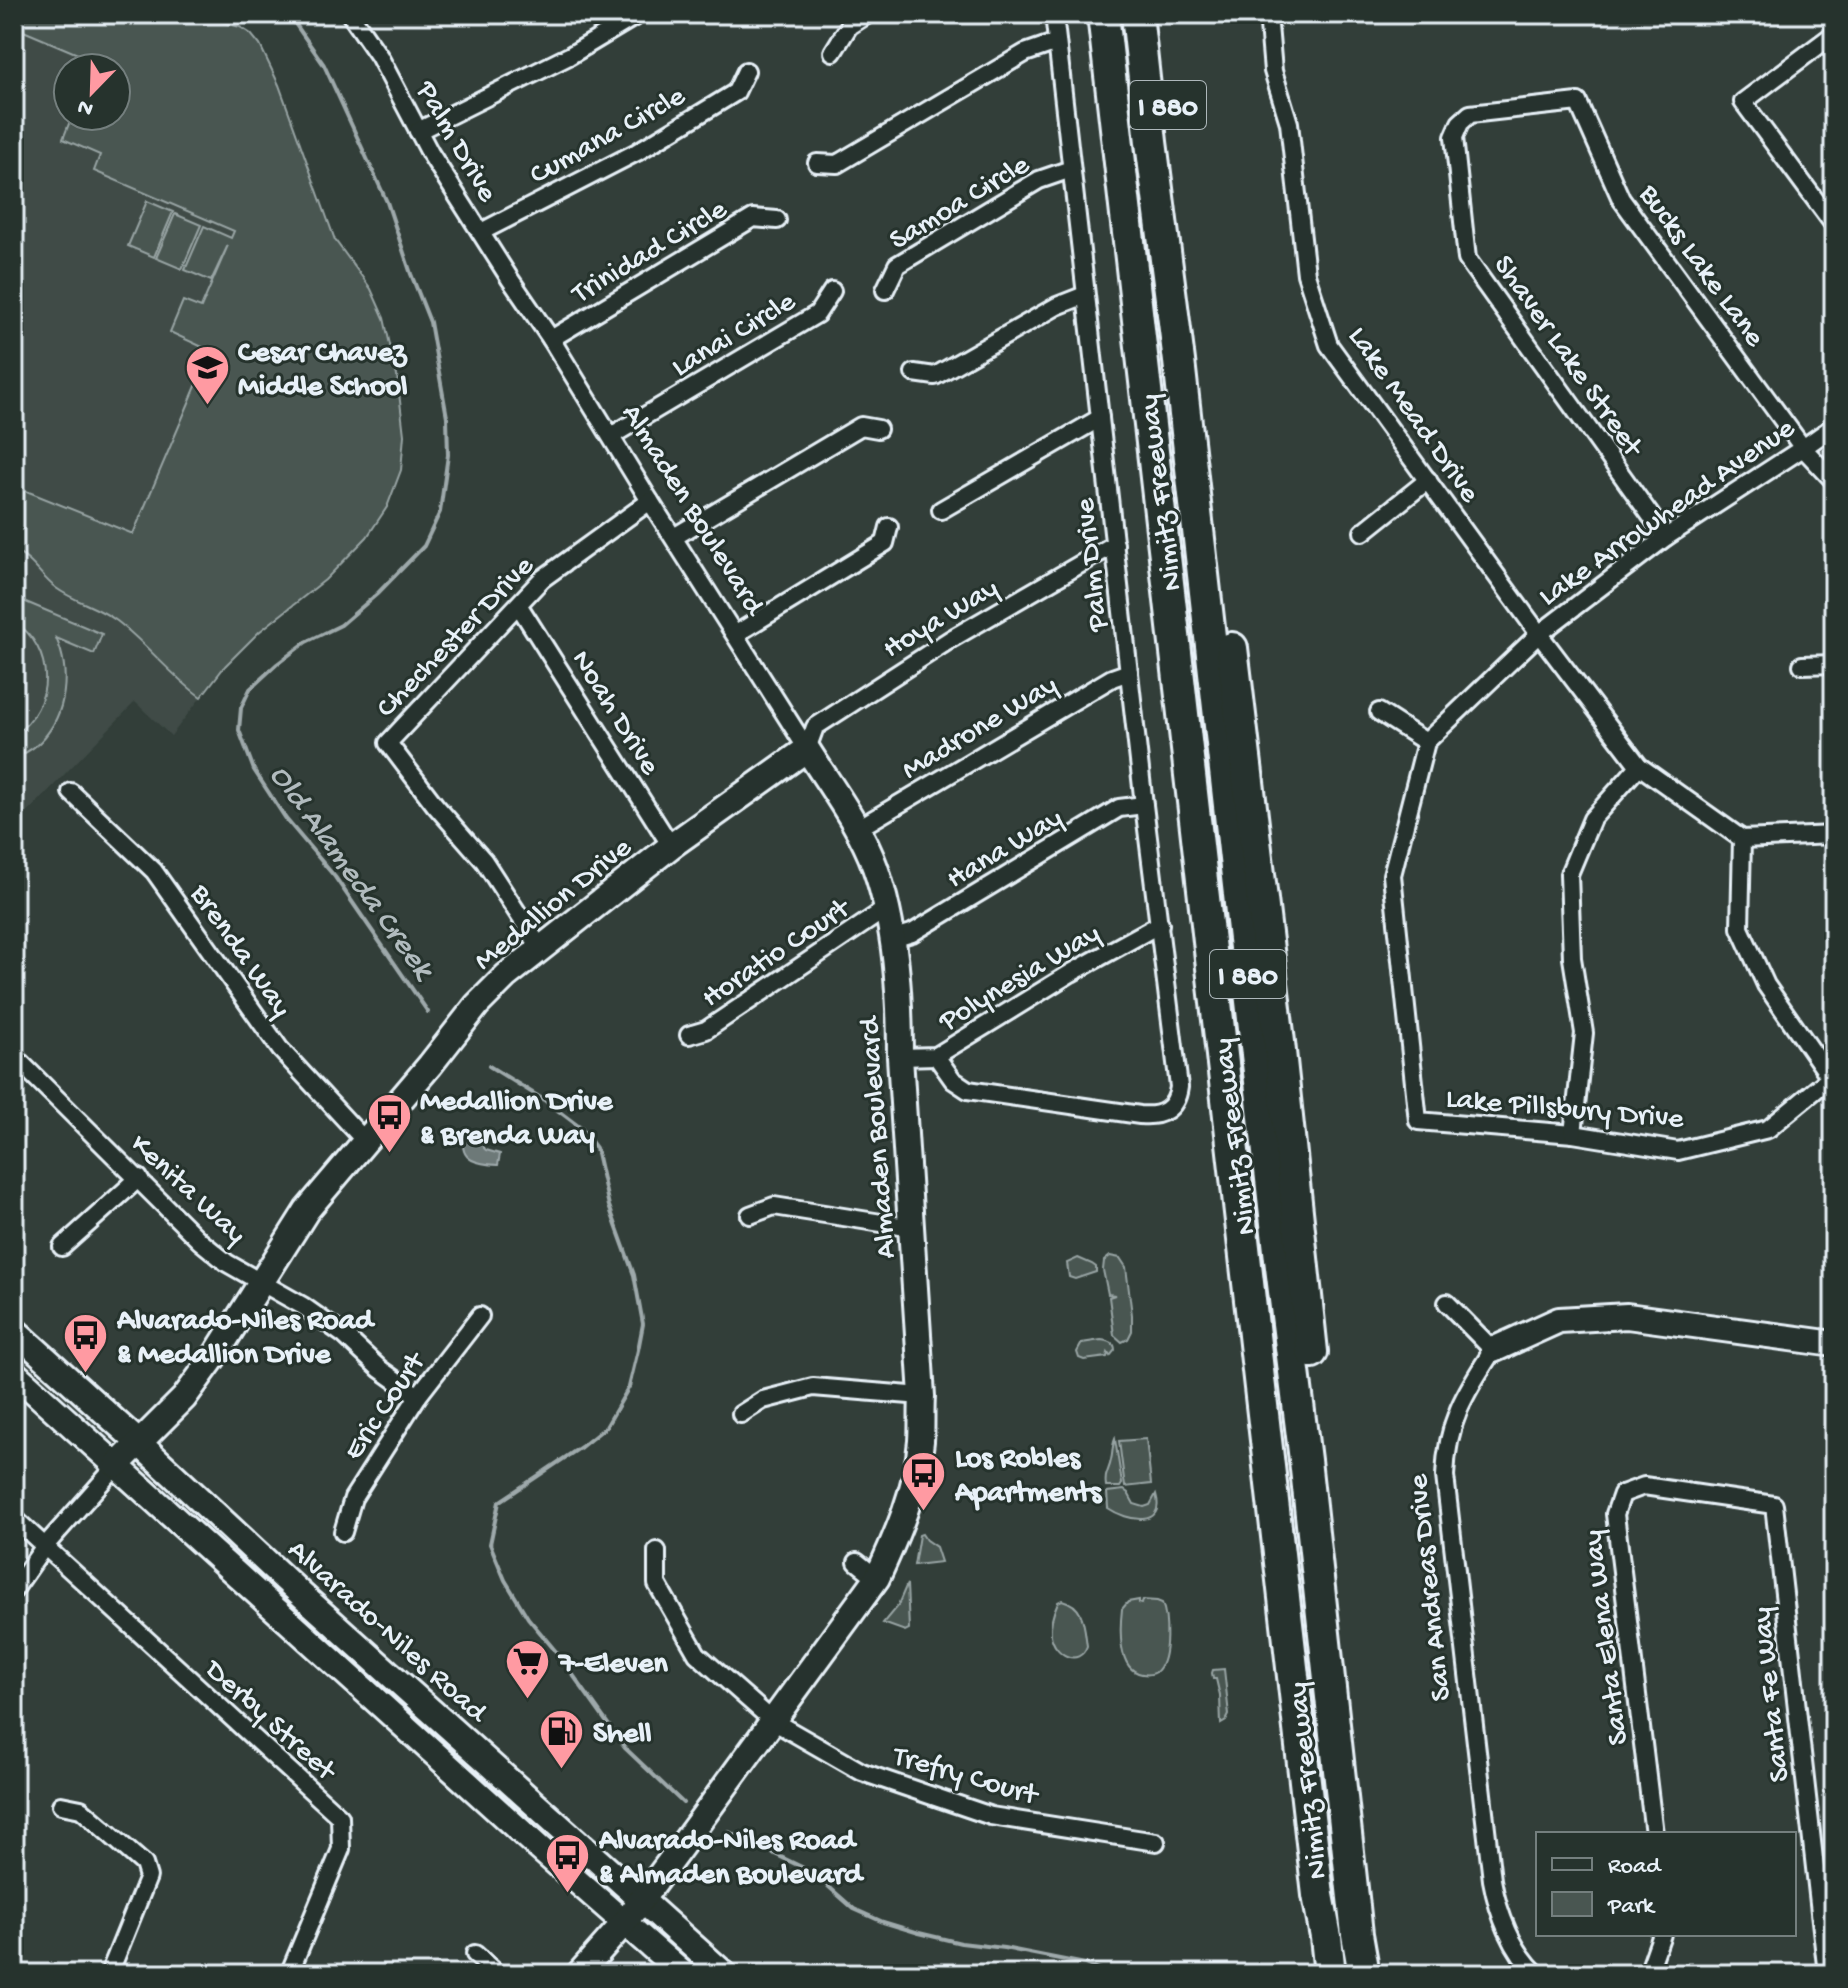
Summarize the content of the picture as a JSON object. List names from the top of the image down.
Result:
{
  "streets": {
    "highway": ["I 880", "Nimitz Freeway"],
    "street": [
      "Cumana Circle",
      "Palm Drive",
      "Samoa Circle",
      "Trinidad Circle",
      "Bucks Lake Lane",
      "Lanai Circle",
      "Shaver Lake Street",
      "Lake Mead Drive",
      "Almaden Boulevard",
      "Lake Arrowhead Avenue",
      "Hoya Way",
      "Chechester Drive",
      "Noah Drive",
      "Madrone Way",
      "Hana Way",
      "Medallion Drive",
      "Brenda Way",
      "Horatio Court",
      "Polynesia Way",
      "Lake Pillsbury Drive",
      "Kenita Way",
      "Eric Court",
      "San Andreas Drive",
      "Alvarado-Niles Road",
      "Santa Elena Way",
      "Santa Fe Way",
      "Derby Street",
      "Trefry Court"
    ]
  },
  "crossings": [
    ["I 880", "Nimitz Freeway"],
    ["Cumana Circle", "Palm Drive"],
    ["Palm Drive", "Samoa Circle"],
    ["Palm Drive", "Almaden Boulevard"],
    ["Palm Drive", "Hoya Way"],
    ["Palm Drive", "Madrone Way"],
    ["Palm Drive", "Hana Way"],
    ["Palm Drive", "Polynesia Way"],
    ["Trinidad Circle", "Almaden Boulevard"],
    ["Bucks Lake Lane", "Shaver Lake Street"],
    ["Bucks Lake Lane", "Lake Arrowhead Avenue"],
    ["Lanai Circle", "Almaden Boulevard"],
    ["Shaver Lake Street", "Lake Arrowhead Avenue"],
    ["Lake Mead Drive", "Lake Arrowhead Avenue"],
    ["Almaden Boulevard", "Hoya Way"],
    ["Almaden Boulevard", "Chechester Drive"],
    ["Almaden Boulevard", "Madrone Way"],
    ["Almaden Boulevard", "Hana Way"],
    ["Almaden Boulevard", "Medallion Drive"],
    ["Almaden Boulevard", "Horatio Court"],
    ["Almaden Boulevard", "Polynesia Way"],
    ["Almaden Boulevard", "Alvarado-Niles Road"],
    ["Almaden Boulevard", "Trefry Court"],
    ["Lake Arrowhead Avenue", "Lake Pillsbury Drive"],
    ["Hoya Way", "Medallion Drive"],
    ["Chechester Drive", "Noah Drive"],
    ["Chechester Drive", "Medallion Drive"],
    ["Noah Drive", "Medallion Drive"],
    ["Medallion Drive", "Brenda Way"],
    ["Medallion Drive", "Kenita Way"],
    ["Medallion Drive", "Alvarado-Niles Road"],
    ["Medallion Drive", "Derby Street"],
    ["Kenita Way", "Eric Court"],
    ["Santa Elena Way", "Santa Fe Way"]
  ],
  "water": ["Old Alameda Creek"],
  "places": {
    "school or university": ["Cesar Chavez Middle School"],
    "bus stop": [
      "Medallion Drive & Brenda Way",
      "Alvarado-Niles Road & Medallion Drive",
      "Los Robles Apartments",
      "Alvarado-Niles Road & Almaden Boulevard"
    ],
    "supermarket": ["7-Eleven"],
    "fuel station": ["Shell"]
  },
  "legend": ["Road", "Park"],
  "north": "bottom left"
}
